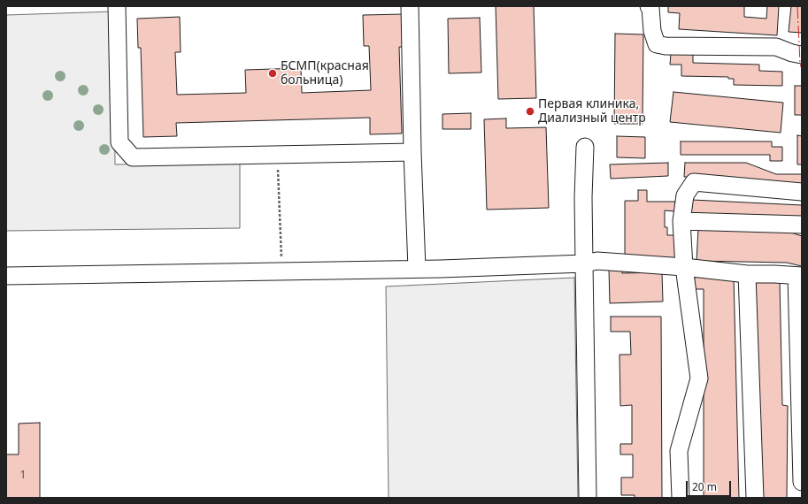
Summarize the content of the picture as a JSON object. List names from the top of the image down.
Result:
{
  "places": ["БСМП(красная больница)", "Первая клиника, Диализный центр"],
  "house_numbers": ["1"],
  "scale_bar": "20 m"
}
